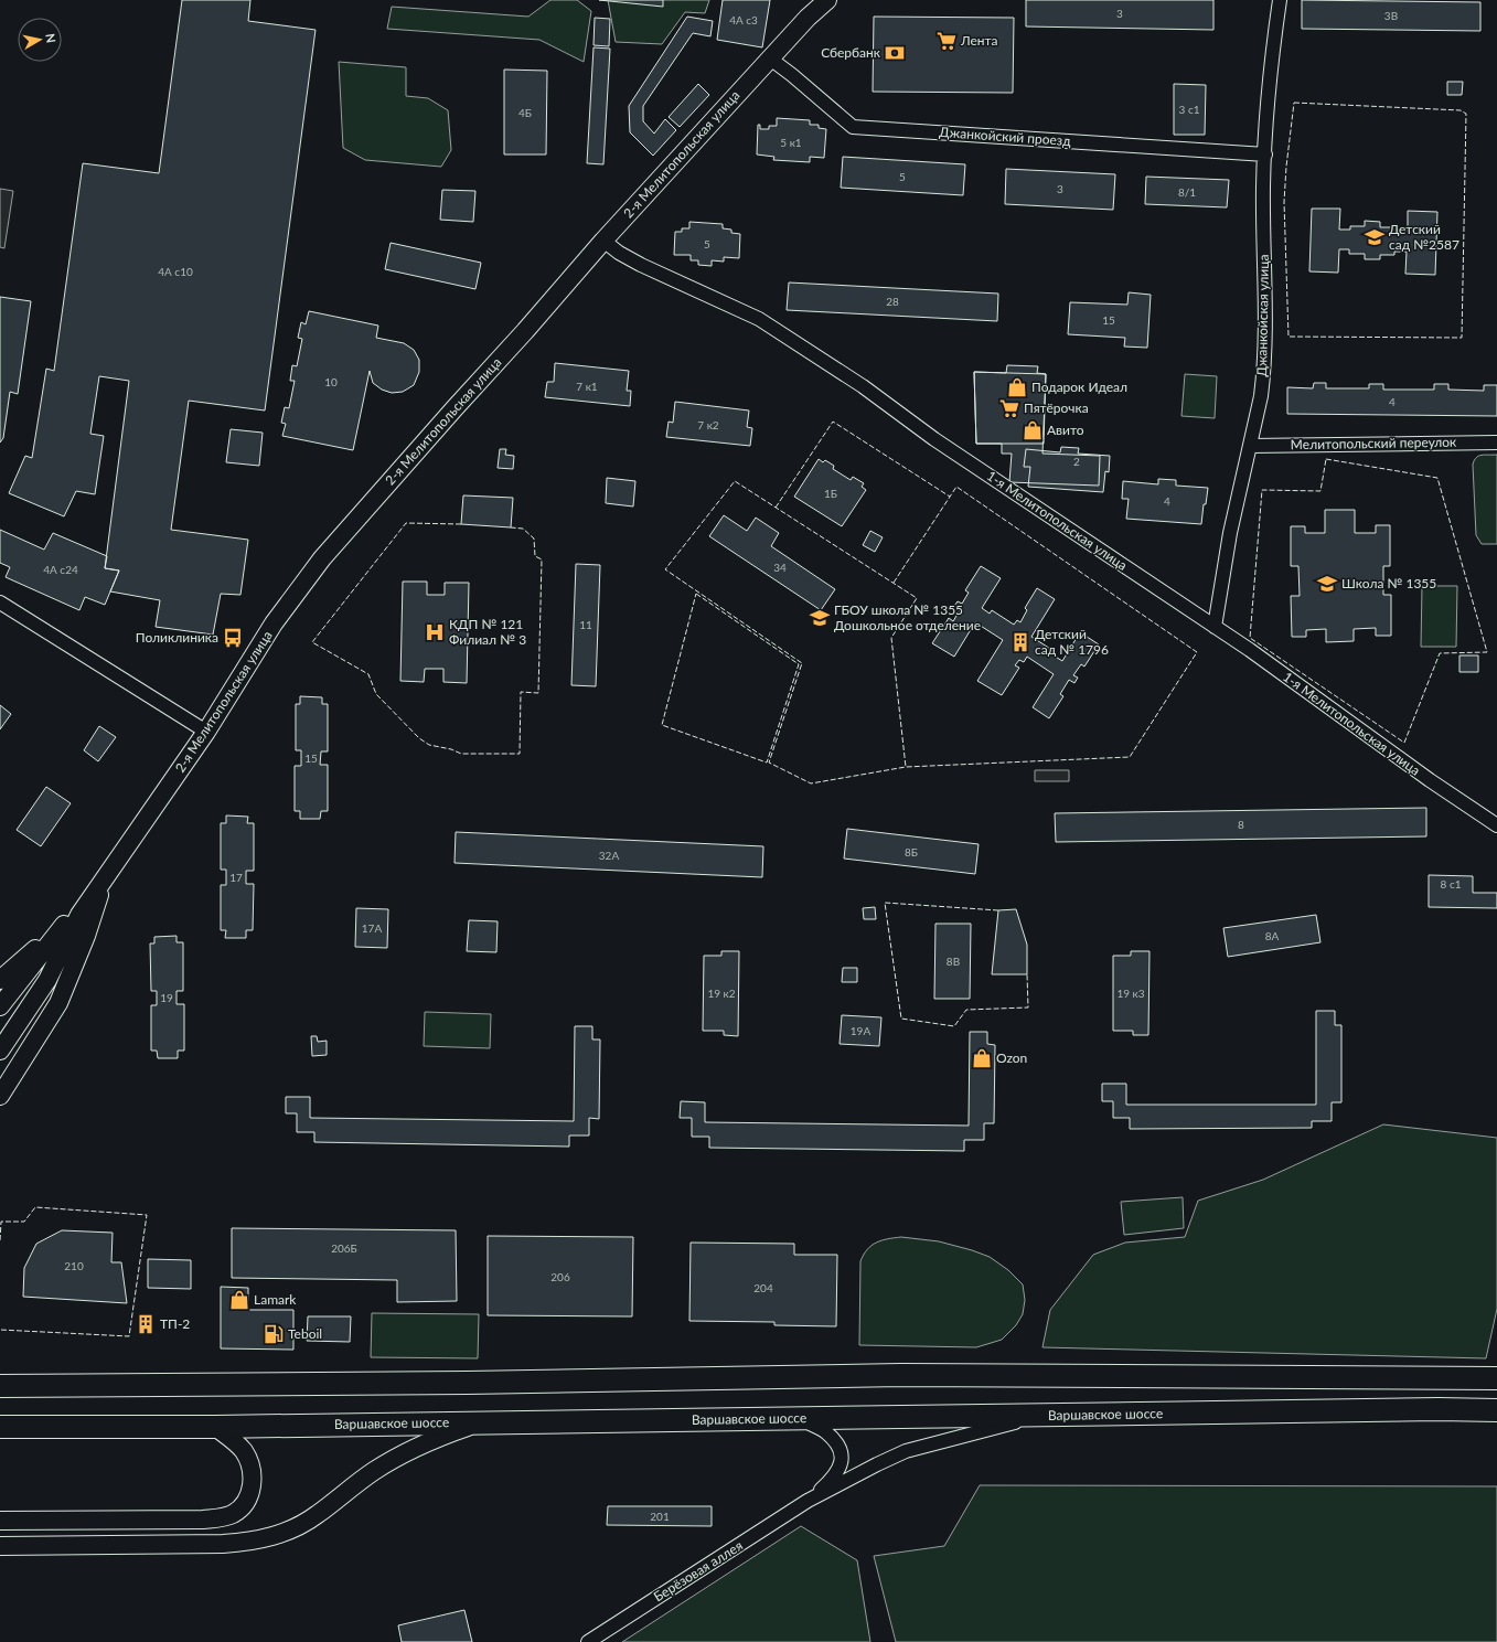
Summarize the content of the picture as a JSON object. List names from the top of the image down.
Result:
{
  "streets": {
    "main road": ["Варшавское шоссе"],
    "street": [
      "Джанкойский проезд",
      "2-я Мелитопольская улица",
      "Джанкойская улица",
      "Мелитопольский переулок",
      "1-я Мелитопольская улица",
      "Берёзовая аллея"
    ]
  },
  "crossings": [
    ["Джанкойский проезд", "2-я Мелитопольская улица"],
    ["Джанкойский проезд", "Джанкойская улица"],
    ["2-я Мелитопольская улица", "1-я Мелитопольская улица"],
    ["Джанкойская улица", "Мелитопольский переулок"],
    ["Джанкойская улица", "1-я Мелитопольская улица"],
    ["Варшавское шоссе", "Берёзовая аллея"]
  ],
  "places": {
    "supermarket": ["Лента", "Пятёрочка"],
    "bank": ["Сбербанк"],
    "school or university": ["Детский сад №2587", "Школа № 1355", "ГБОУ школа № 1355 Дошкольное отделение"],
    "shop": [
      "Подарок Идеал",
      "Авито",
      "Ozon",
      "Lamark"
    ],
    "hospital": ["КДП № 121 Филиал № 3"],
    "bus stop": ["Поликлиника"],
    "building": ["Детский сад № 1796", "ТП-2"],
    "fuel station": ["Teboil"]
  },
  "house_numbers": [
    "3",
    "3В",
    "4А с3",
    "3 с1",
    "4Б",
    "5 к1",
    "5",
    "3",
    "8/1",
    "5",
    "4А с10",
    "28",
    "15",
    "10",
    "7 к1",
    "4",
    "7 к2",
    "2",
    "1Б",
    "4",
    "34",
    "4А с24",
    "11",
    "15",
    "8",
    "8Б",
    "32А",
    "17",
    "8 с1",
    "17А",
    "8А",
    "8В",
    "19 к2",
    "19 к3",
    "19",
    "19А",
    "206Б",
    "210",
    "206",
    "204",
    "201"
  ],
  "north": "right"
}
